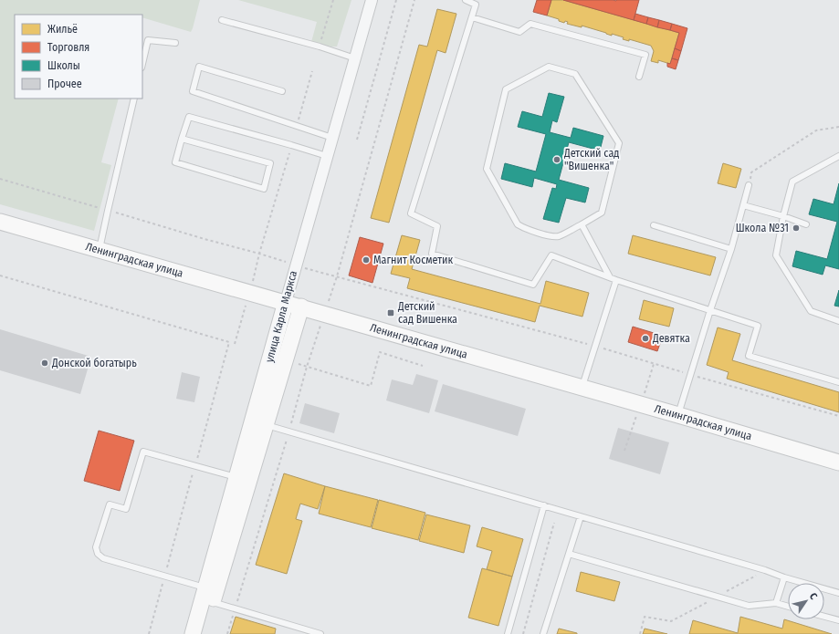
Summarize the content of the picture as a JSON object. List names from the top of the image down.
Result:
{
  "streets": {
    "street": ["Ленинградская улица", "улица Карла Маркса"]
  },
  "crossings": [
    ["Ленинградская улица", "улица Карла Маркса"]
  ],
  "places": {
    "other": [
      "Детский сад \"Вишенка\"",
      "Школа №31",
      "Магнит Косметик",
      "Девятка",
      "Донской богатырь"
    ],
    "transit": ["Детский сад Вишенка"]
  },
  "legend": [
    "Жильё",
    "Торговля",
    "Школы",
    "Прочее"
  ],
  "north": "top right"
}
